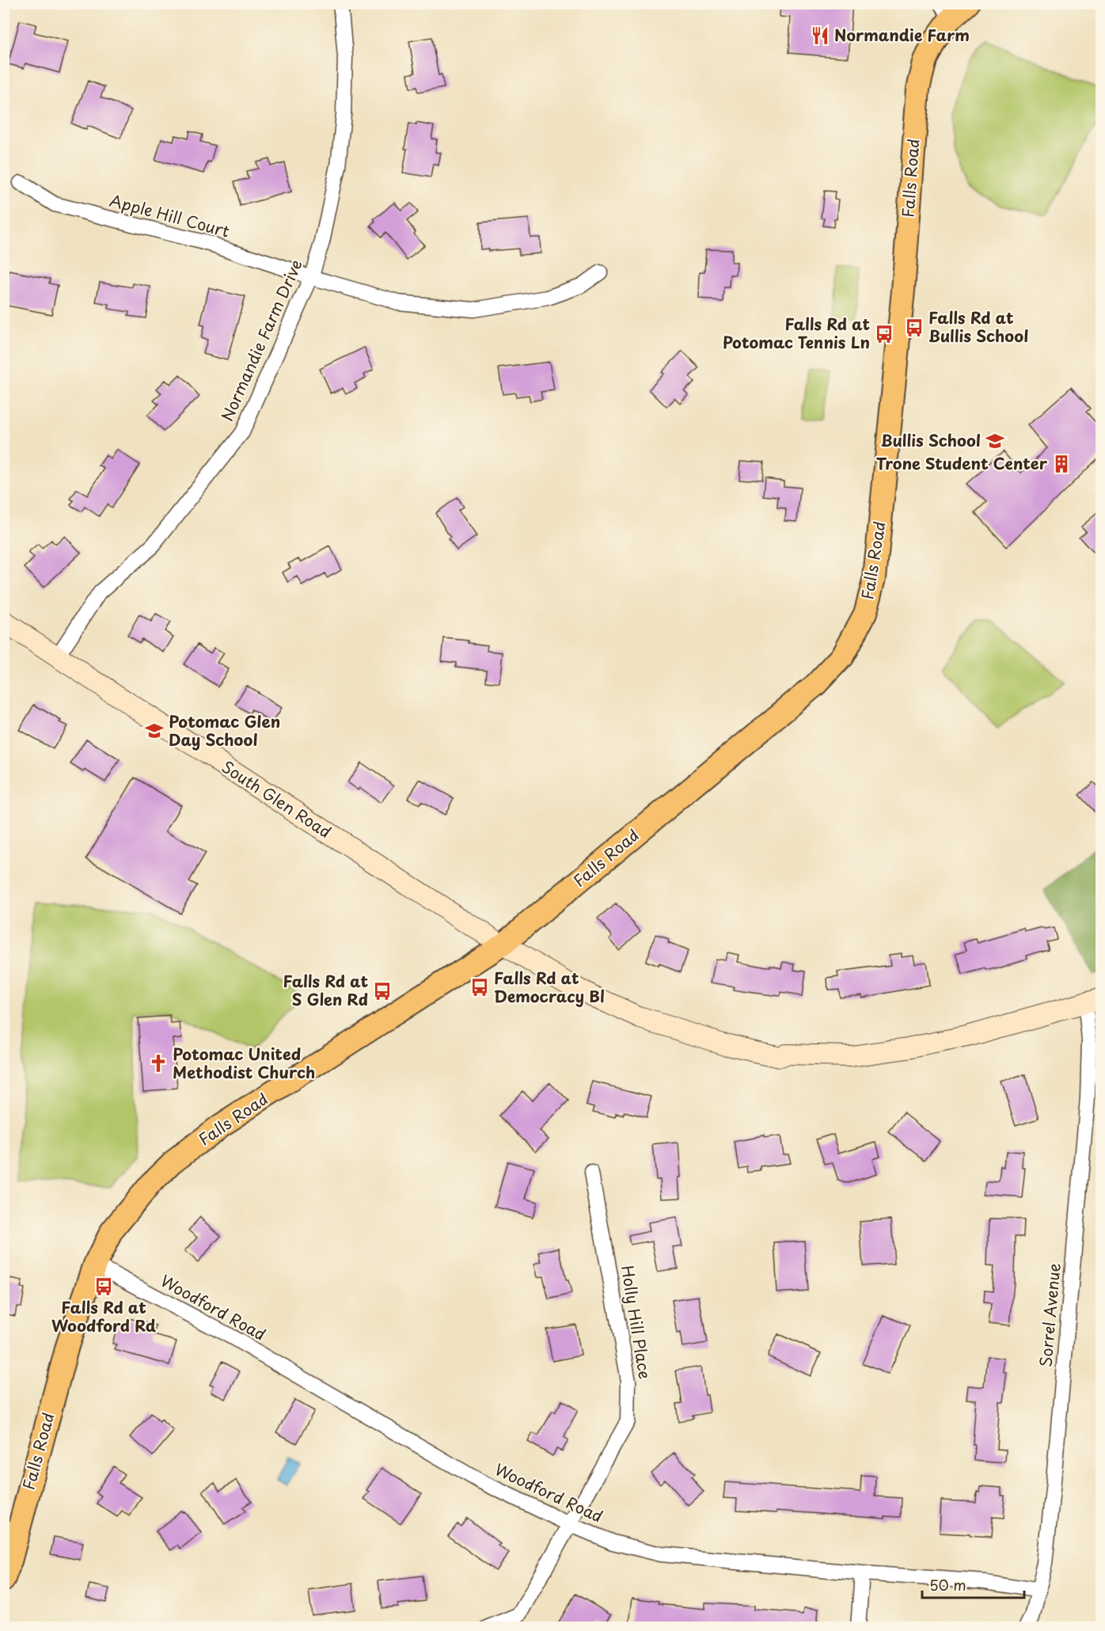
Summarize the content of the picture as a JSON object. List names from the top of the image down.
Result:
{
  "streets": {
    "main road": ["Falls Road", "South Glen Road"],
    "street": [
      "Apple Hill Court",
      "Normandie Farm Drive",
      "Woodford Road",
      "Sorrel Avenue",
      "Holly Hill Place"
    ]
  },
  "crossings": [
    ["Falls Road", "South Glen Road"],
    ["Falls Road", "Woodford Road"],
    ["Apple Hill Court", "Normandie Farm Drive"],
    ["Normandie Farm Drive", "South Glen Road"],
    ["South Glen Road", "Sorrel Avenue"],
    ["Woodford Road", "Sorrel Avenue"],
    ["Woodford Road", "Holly Hill Place"]
  ],
  "places": {
    "restaurant": ["Normandie Farm"],
    "bus stop": [
      "Falls Rd at Bullis School",
      "Falls Rd at Potomac Tennis Ln",
      "Falls Rd at Democracy Bl",
      "Falls Rd at S Glen Rd",
      "Falls Rd at Woodford Rd"
    ],
    "school or university": ["Bullis School", "Potomac Glen Day School"],
    "building": ["Trone Student Center"],
    "church": ["Potomac United Methodist Church"]
  },
  "scale_bar": "50 m"
}
